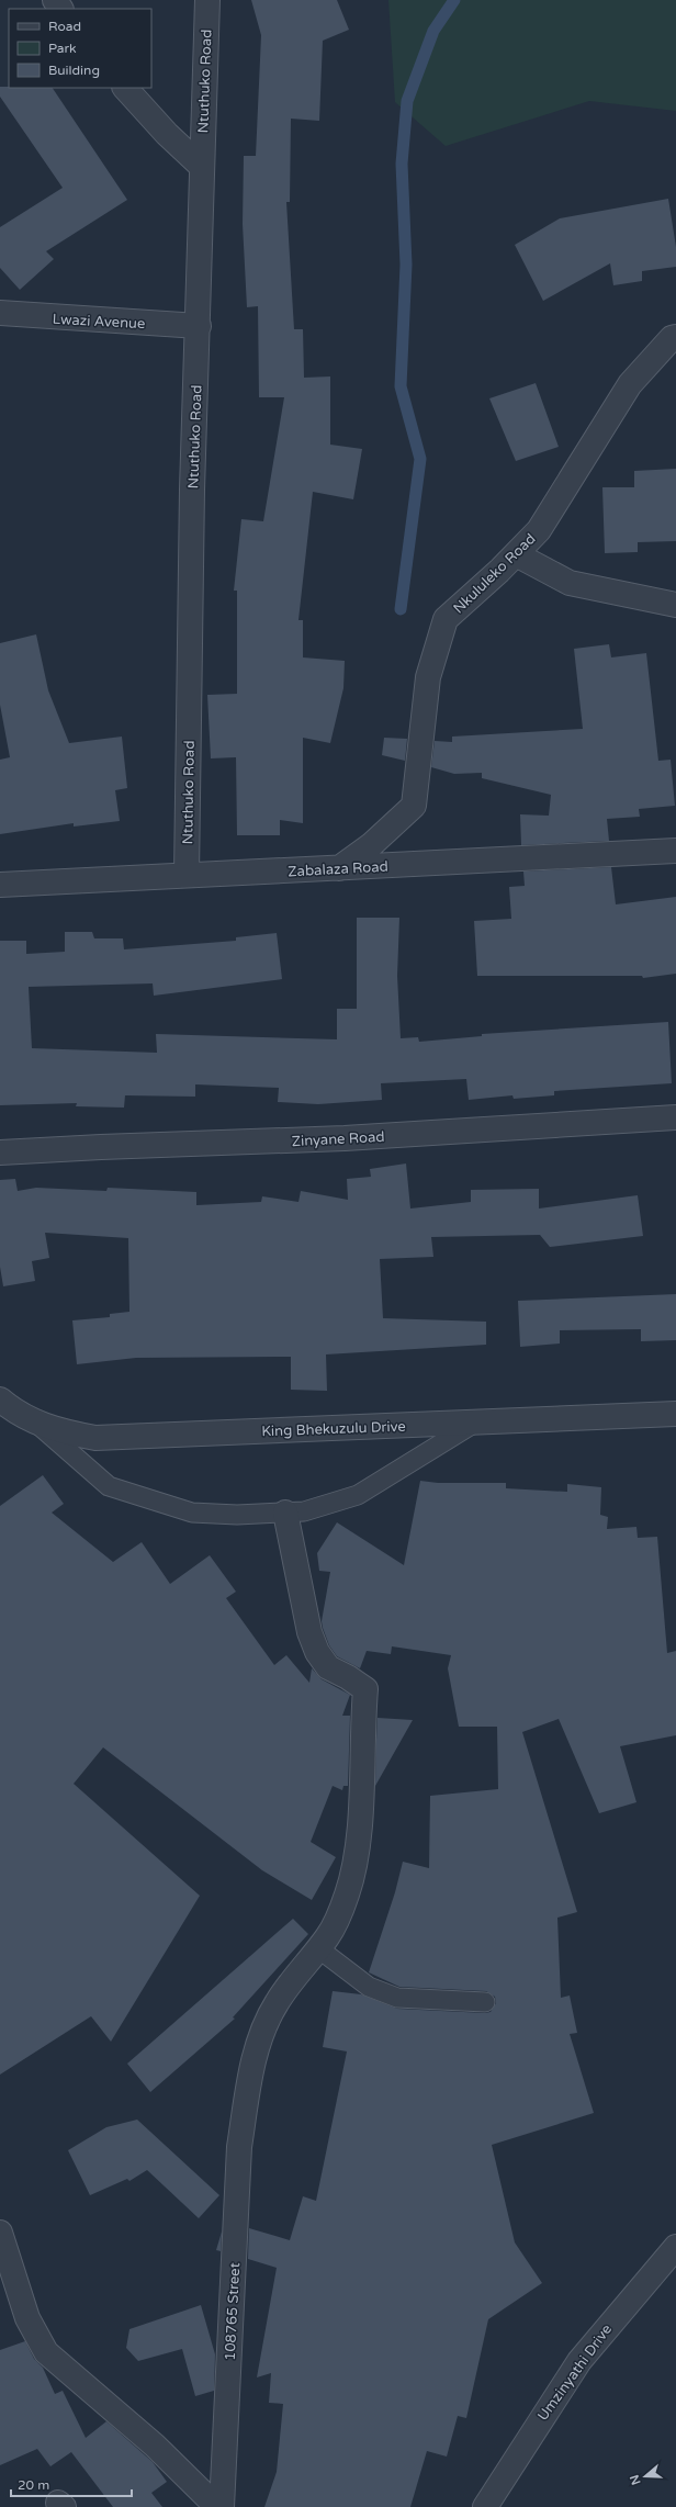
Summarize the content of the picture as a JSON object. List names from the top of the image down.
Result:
{
  "streets": {
    "street": [
      "Ntuthuko Road",
      "Lwazi Avenue",
      "Nkululeko Road",
      "Zabalaza Road",
      "Zinyane Road",
      "King Bhekuzulu Drive",
      "108765 Street",
      "Umzinyathi Drive"
    ]
  },
  "crossings": [
    ["Ntuthuko Road", "Lwazi Avenue"],
    ["Ntuthuko Road", "Zabalaza Road"],
    ["Nkululeko Road", "Zabalaza Road"]
  ],
  "legend": ["Road", "Park", "Building"],
  "scale_bar": "20 m",
  "north": "left"
}
